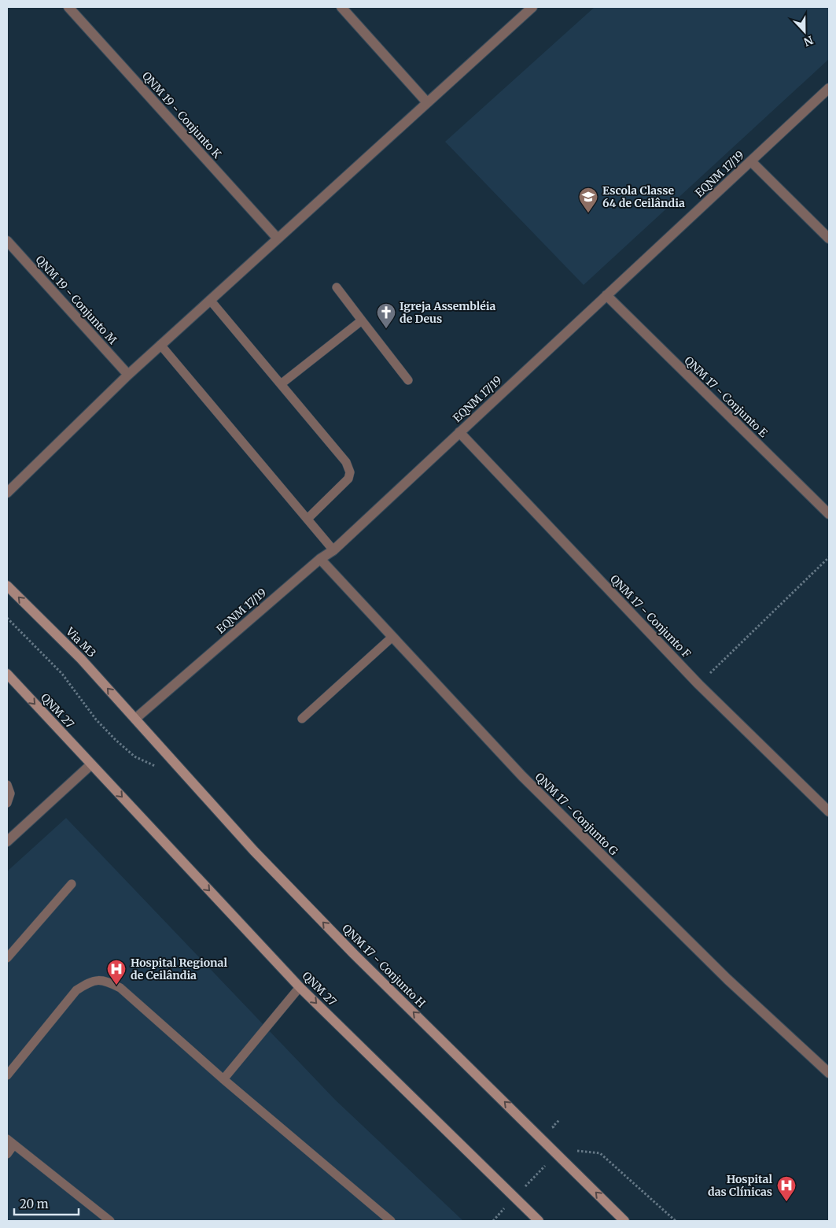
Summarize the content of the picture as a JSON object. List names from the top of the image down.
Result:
{
  "streets": {
    "main road": ["Via M3", "QNM 27", "QNM 17 - Conjunto H"],
    "street": [
      "QNM 19 - Conjunto K",
      "EQNM 17/19",
      "QNM 19 - Conjunto M",
      "QNM 17 - Conjunto E",
      "QNM 17 - Conjunto F",
      "QNM 17 - Conjunto G"
    ]
  },
  "crossings": [
    ["EQNM 17/19", "QNM 17 - Conjunto E"],
    ["EQNM 17/19", "QNM 17 - Conjunto F"],
    ["EQNM 17/19", "Via M3"],
    ["EQNM 17/19", "QNM 17 - Conjunto G"],
    ["EQNM 17/19", "QNM 17 - Conjunto H"],
    ["Via M3", "QNM 17 - Conjunto H"]
  ],
  "one_way": ["Via M3", "QNM 27", "QNM 17 - Conjunto H"],
  "places": {
    "school or university": ["Escola Classe 64 de Ceilândia"],
    "church": ["Igreja Assembléia de Deus"],
    "hospital": ["Hospital Regional de Ceilândia", "Hospital das Clínicas"]
  },
  "scale_bar": "20 m",
  "north": "bottom"
}
